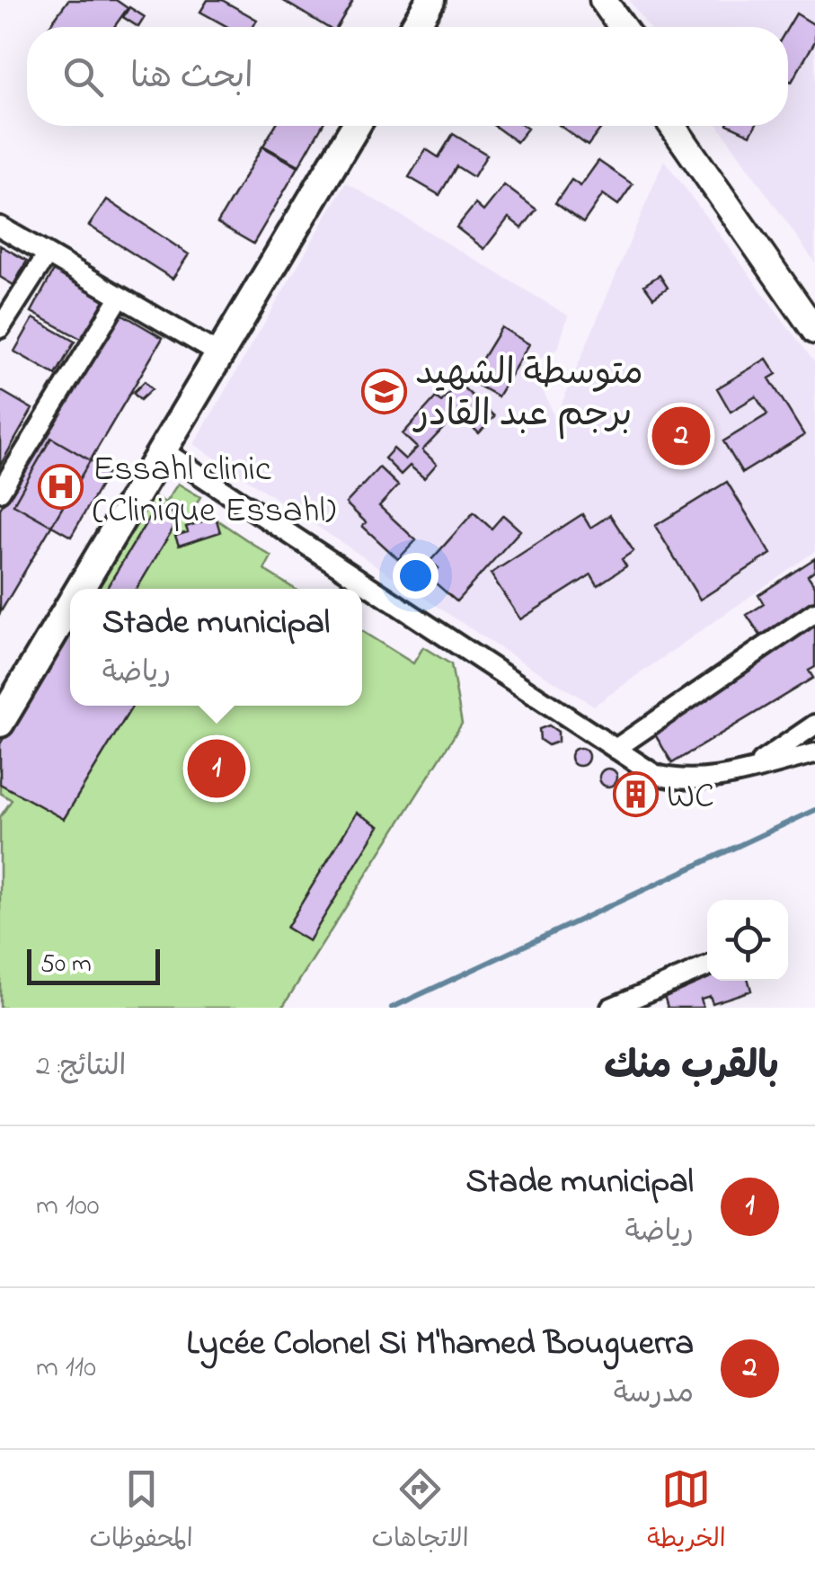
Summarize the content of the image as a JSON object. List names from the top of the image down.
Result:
{
  "places": {
    "school or university": ["متوسطة الشهيد برجم عبد القادر"],
    "hospital": ["Essahl clinic (Clinique Essahl)"],
    "building": ["WC"]
  },
  "scale_bar": "50 m",
  "page": {
    "search": "ابحث هنا",
    "pins": ["2", "1"],
    "popup": ["Stade municipal", "رياضة"],
    "scale": "50 m",
    "heading": ["بالقرب منك", "النتائج: 2"],
    "list": [
      {
        "mark": "1",
        "name": "Stade municipal",
        "note": "رياضة",
        "value": "100 m"
      },
      {
        "mark": "2",
        "name": "Lycée Colonel Si M'hamed Bouguerra",
        "note": "مدرسة",
        "value": "110 m"
      }
    ],
    "nav": ["الخريطة", "الاتجاهات", "المحفوظات"]
  }
}
